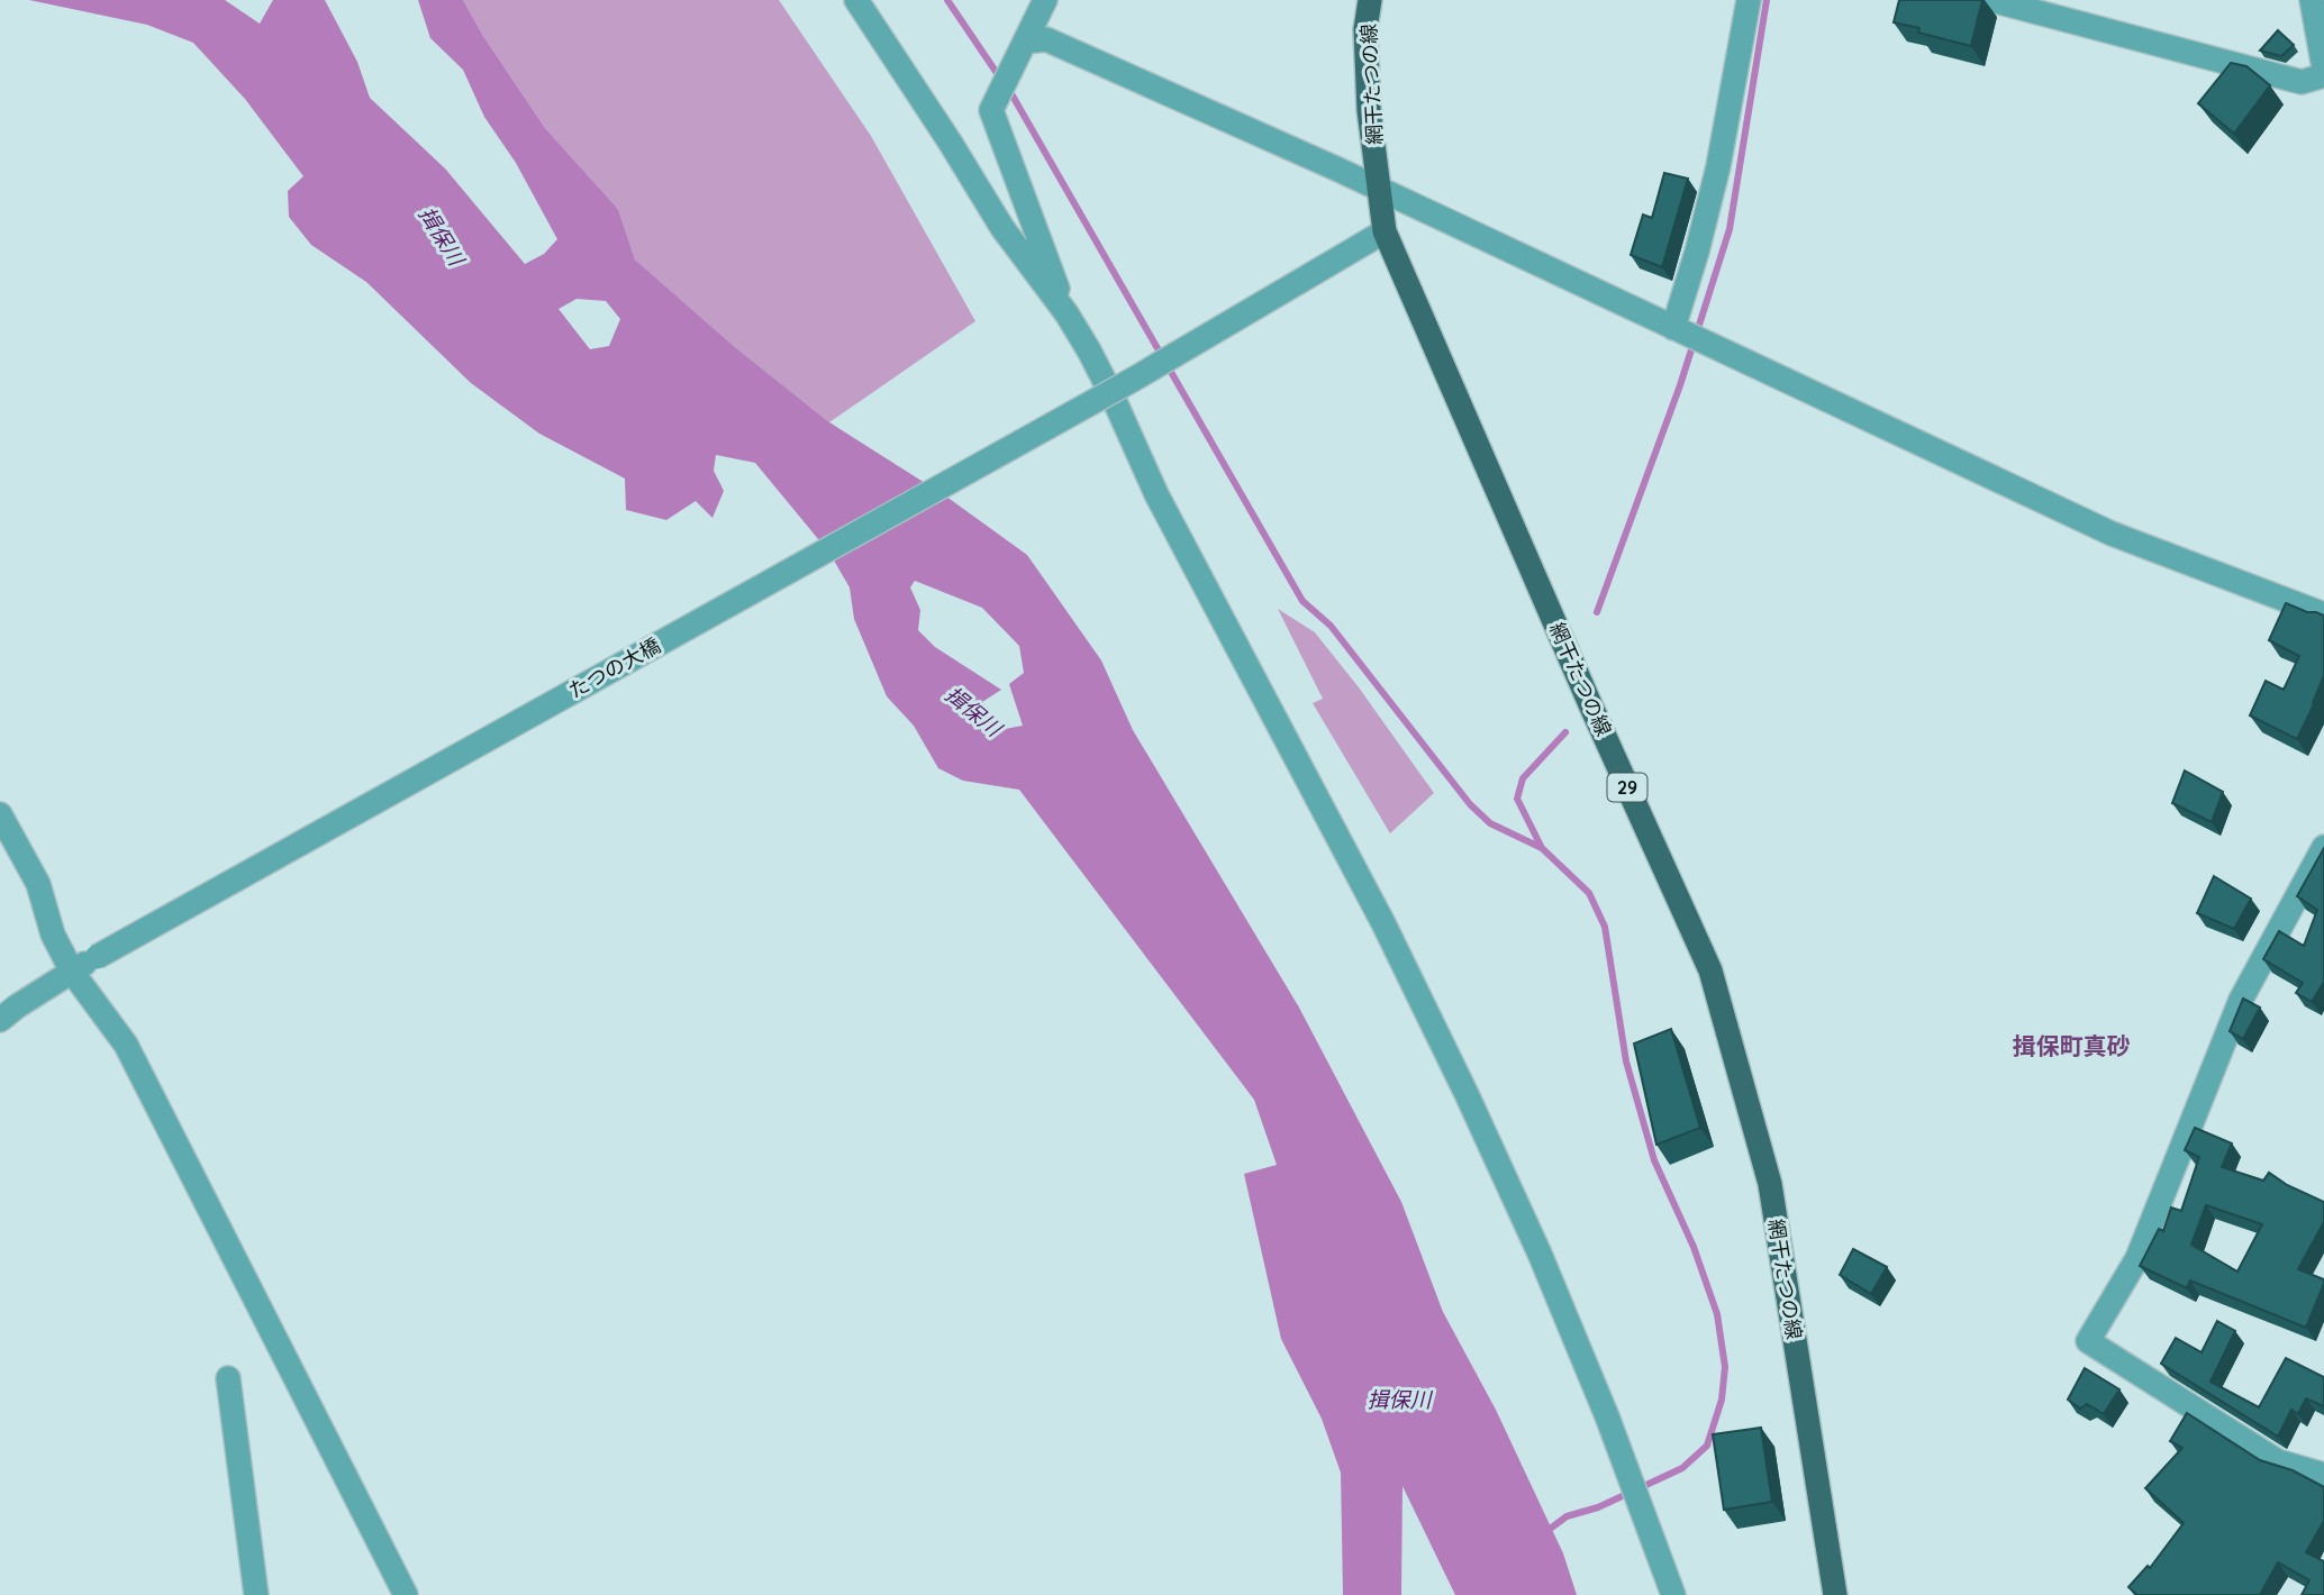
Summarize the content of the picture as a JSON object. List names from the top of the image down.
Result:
{
  "streets": {
    "main road": ["網干たつの線", "29"],
    "street": ["たつの大橋"]
  },
  "crossings": [
    ["網干たつの線", "たつの大橋"]
  ],
  "districts": ["揖保町真砂"],
  "water": ["揖保川"]
}
